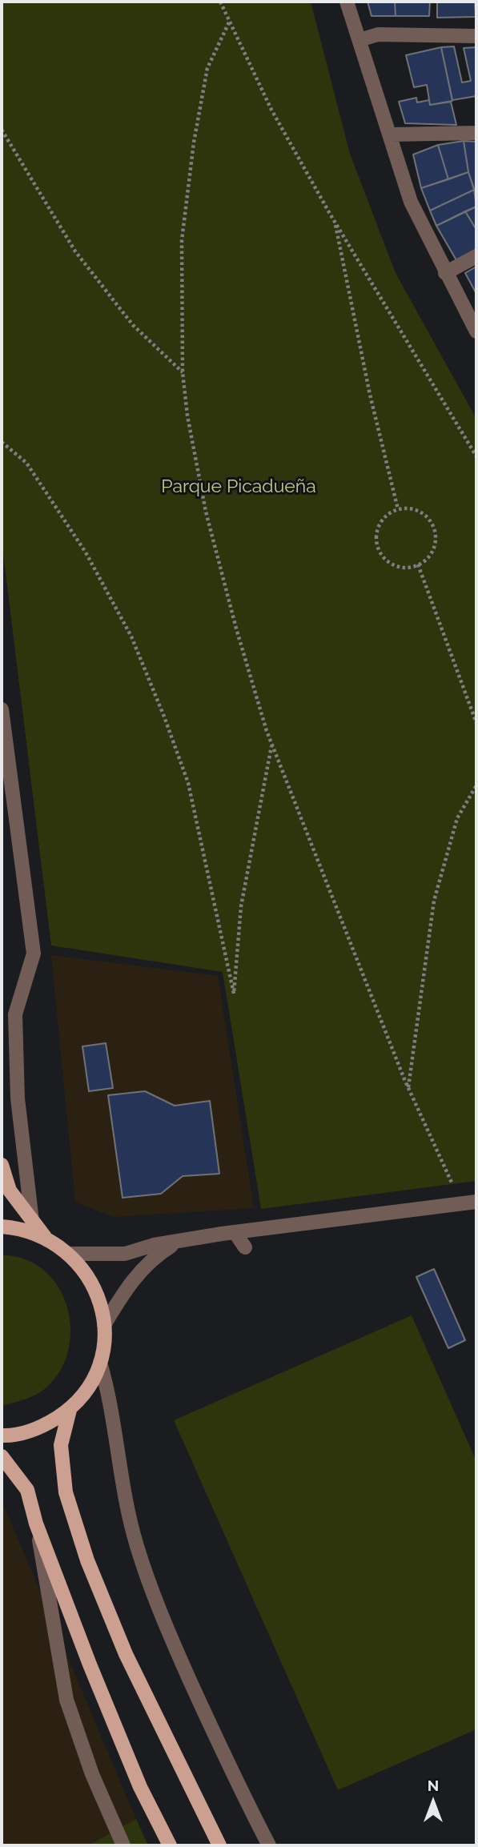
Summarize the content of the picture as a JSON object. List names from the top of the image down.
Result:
{
  "parks": ["Parque Picadueña"],
  "north": "top"
}
